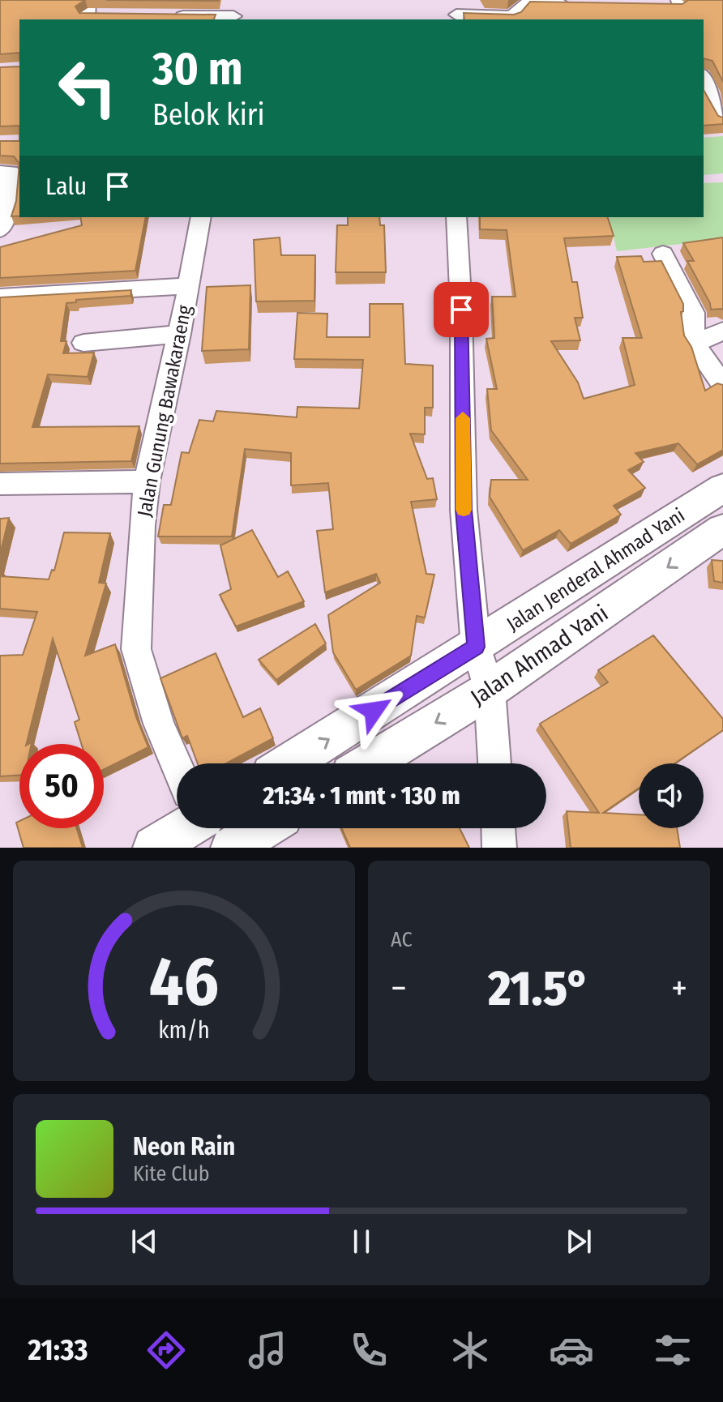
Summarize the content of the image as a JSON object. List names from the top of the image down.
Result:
{
  "streets": {
    "main road": ["Jalan Jenderal Ahmad Yani", "Jalan Ahmad Yani"],
    "street": ["Jalan Gunung Bawakaraeng"]
  },
  "one_way": ["Jalan Jenderal Ahmad Yani", "Jalan Ahmad Yani"],
  "page": {
    "turn": ["30 m", "Belok kiri"],
    "then": "Lalu",
    "limit": "50",
    "trip": "21:34 · 1 mnt · 130 m",
    "tile": "AC",
    "heat": ["−", "21.5°", "+"],
    "song": ["Neon Rain", "Kite Club"],
    "tabs": "21:33",
    "gauge": ["46", "km/h"]
  }
}
